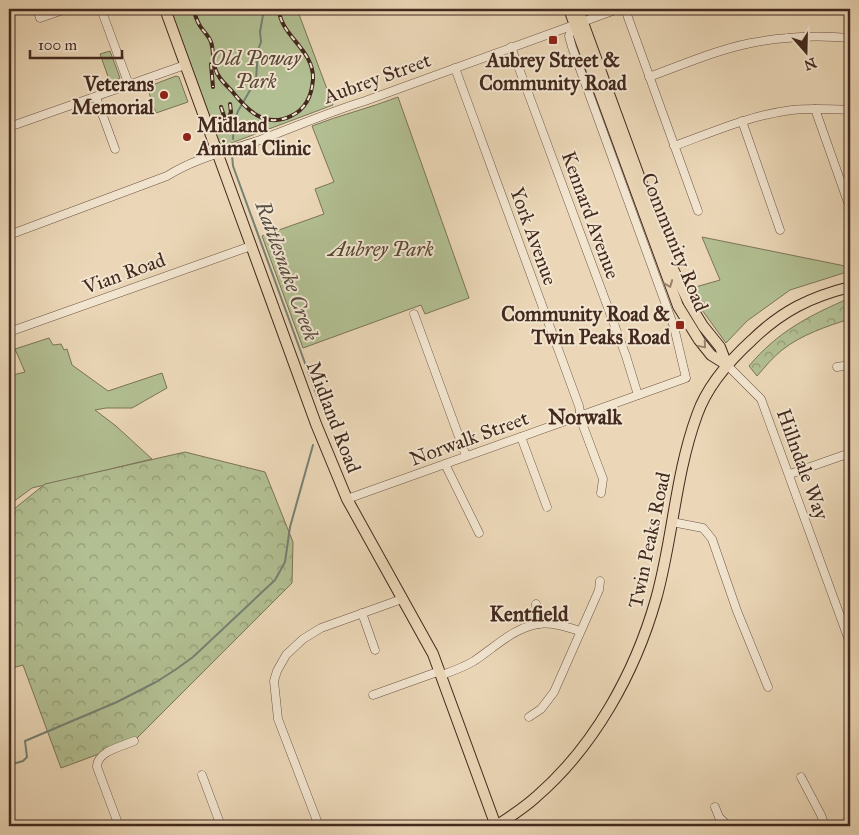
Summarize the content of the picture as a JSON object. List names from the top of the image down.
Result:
{
  "streets": {
    "main road": ["Community Road", "Midland Road", "Twin Peaks Road"],
    "street": [
      "Aubrey Street",
      "Kennard Avenue",
      "York Avenue",
      "Vian Road",
      "Norwalk Street",
      "Hillndale Way"
    ]
  },
  "crossings": [
    ["Aubrey Street", "Kennard Avenue"],
    ["Aubrey Street", "York Avenue"],
    ["Aubrey Street", "Community Road"],
    ["Aubrey Street", "Midland Road"],
    ["Aubrey Street", "Norwalk Street"],
    ["Kennard Avenue", "Norwalk Street"],
    ["York Avenue", "Norwalk Street"],
    ["Community Road", "Norwalk Street"],
    ["Community Road", "Hillndale Way"],
    ["Community Road", "Twin Peaks Road"],
    ["Vian Road", "Midland Road"],
    ["Midland Road", "Norwalk Street"],
    ["Midland Road", "Twin Peaks Road"],
    ["Hillndale Way", "Twin Peaks Road"]
  ],
  "districts": ["Norwalk", "Kentfield"],
  "water": ["Rattlesnake Creek"],
  "parks": ["Old Poway Park", "Aubrey Park"],
  "places": {
    "transit": ["Aubrey Street & Community Road", "Community Road & Twin Peaks Road"],
    "other": ["Veterans Memorial", "Midland Animal Clinic"]
  },
  "scale_bar": "100 m",
  "north": "bottom"
}
